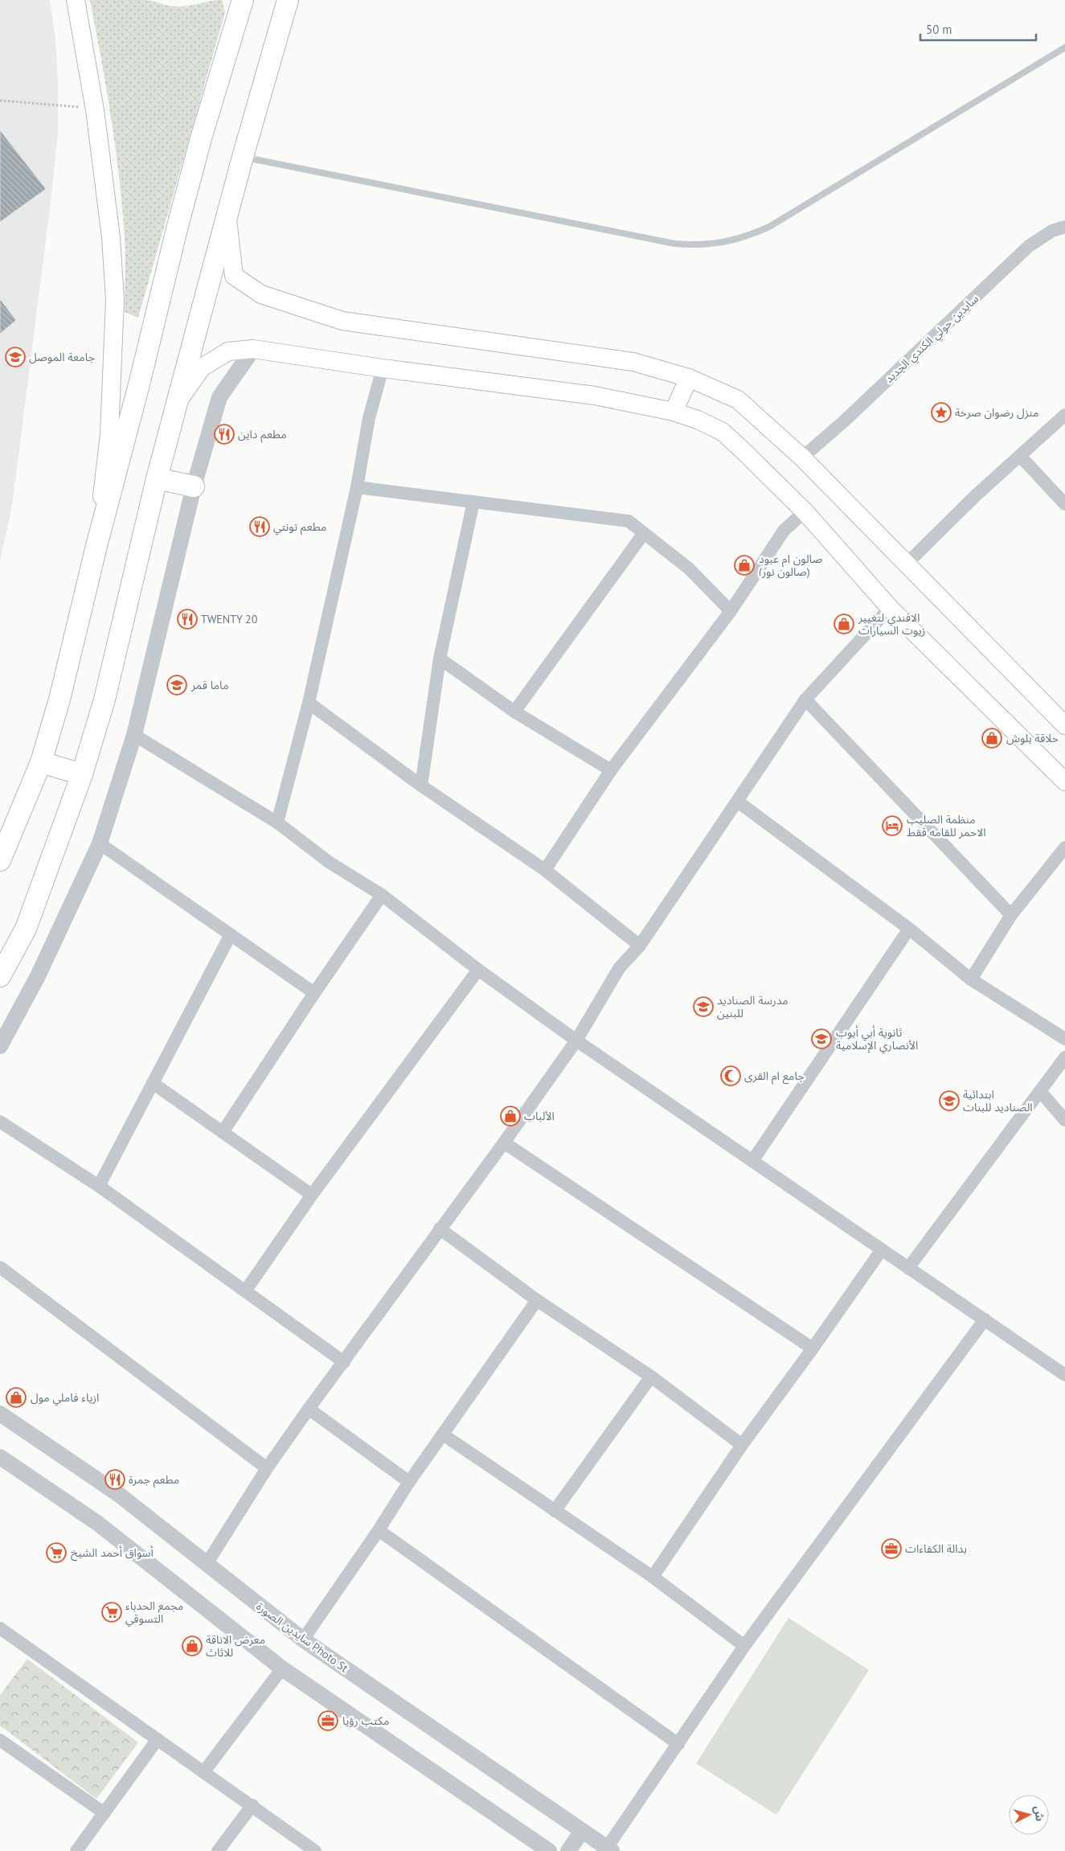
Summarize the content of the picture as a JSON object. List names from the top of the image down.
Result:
{
  "streets": {
    "street": ["سايدين حولي الكندي الجديد", "سايدين الصورة Photo St"]
  },
  "places": {
    "school or university": [
      "جامعة الموصل",
      "ماما قمر",
      "مدرسة الصناديد للبنين",
      "ثانوية أبي أيوب الأنصاري الإسلامية",
      "ابتدائية الصناديد للبنات"
    ],
    "place": ["منزل رضوان صرخة"],
    "restaurant": [
      "مطعم داين",
      "مطعم تونتي",
      "TWENTY 20",
      "مطعم جمرة"
    ],
    "shop": [
      "صالون ام عبود (صالون نور)",
      "الافندي لتغيير زيوت السيارات",
      "حلاقة بلوش",
      "الألباب",
      "ازياء فاملي مول",
      "معرض الاناقة للاثاث"
    ],
    "hotel": ["منظمة الصليب الاحمر للقامه فقط"],
    "mosque": ["جامع ام القرى"],
    "office": ["بدالة الكفاءات", "مكتب رؤيا"],
    "supermarket": ["أسواق أحمد الشيخ", "مجمع الحدباء التسوقي"]
  },
  "scale_bar": "50 m",
  "north": "right"
}
